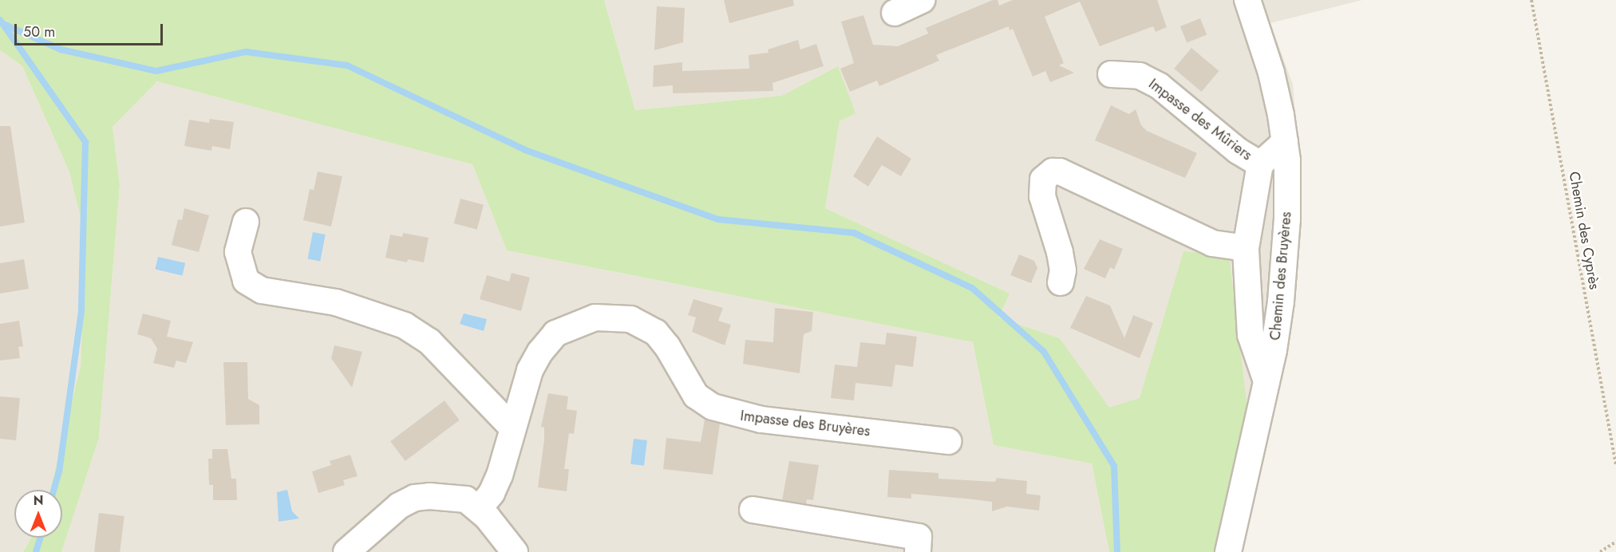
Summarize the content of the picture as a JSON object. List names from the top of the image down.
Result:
{
  "streets": {
    "street": ["Impasse des Mûriers", "Chemin des Bruyères", "Impasse des Bruyères"],
    "path": ["Chemin des Cyprès"]
  },
  "crossings": [
    ["Impasse des Mûriers", "Chemin des Bruyères"]
  ],
  "scale_bar": "50 m",
  "north": "top"
}
